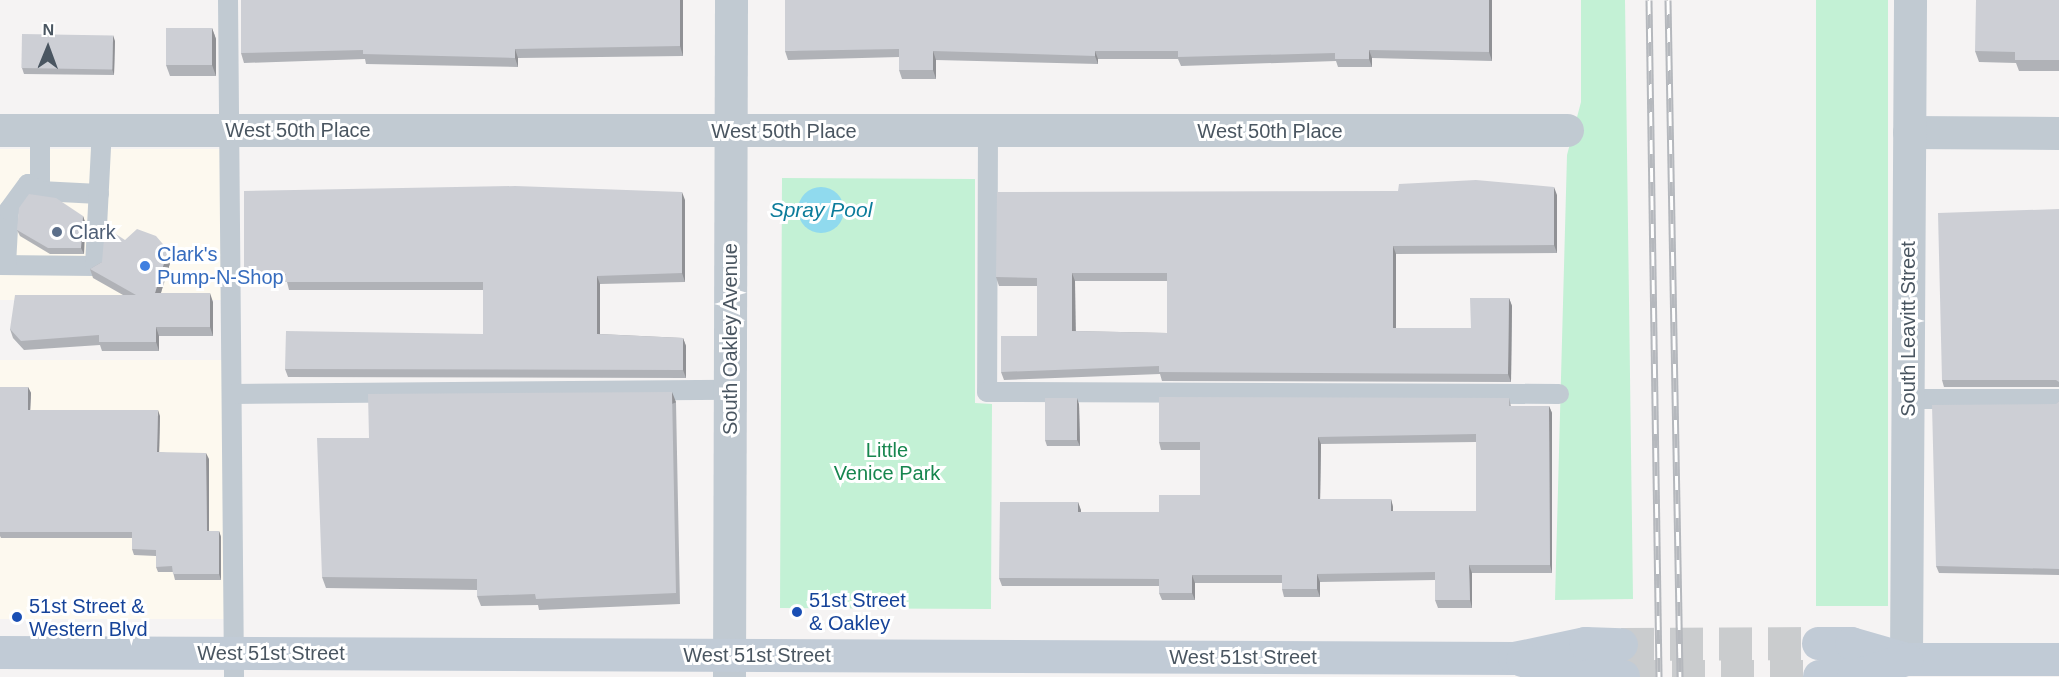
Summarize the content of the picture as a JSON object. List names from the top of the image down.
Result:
{
  "streets": {
    "street": [
      "West 50th Place",
      "South Leavitt Street",
      "South Oakley Avenue",
      "West 51st Street"
    ]
  },
  "crossings": [
    ["West 50th Place", "South Oakley Avenue"],
    ["South Oakley Avenue", "West 51st Street"]
  ],
  "water": ["Spray Pool"],
  "parks": ["Little Venice Park"],
  "places": [
    "Clark",
    "Clark's Pump-N-Shop",
    "51st Street & Oakley",
    "51st Street & Western Blvd"
  ],
  "north": "top"
}
